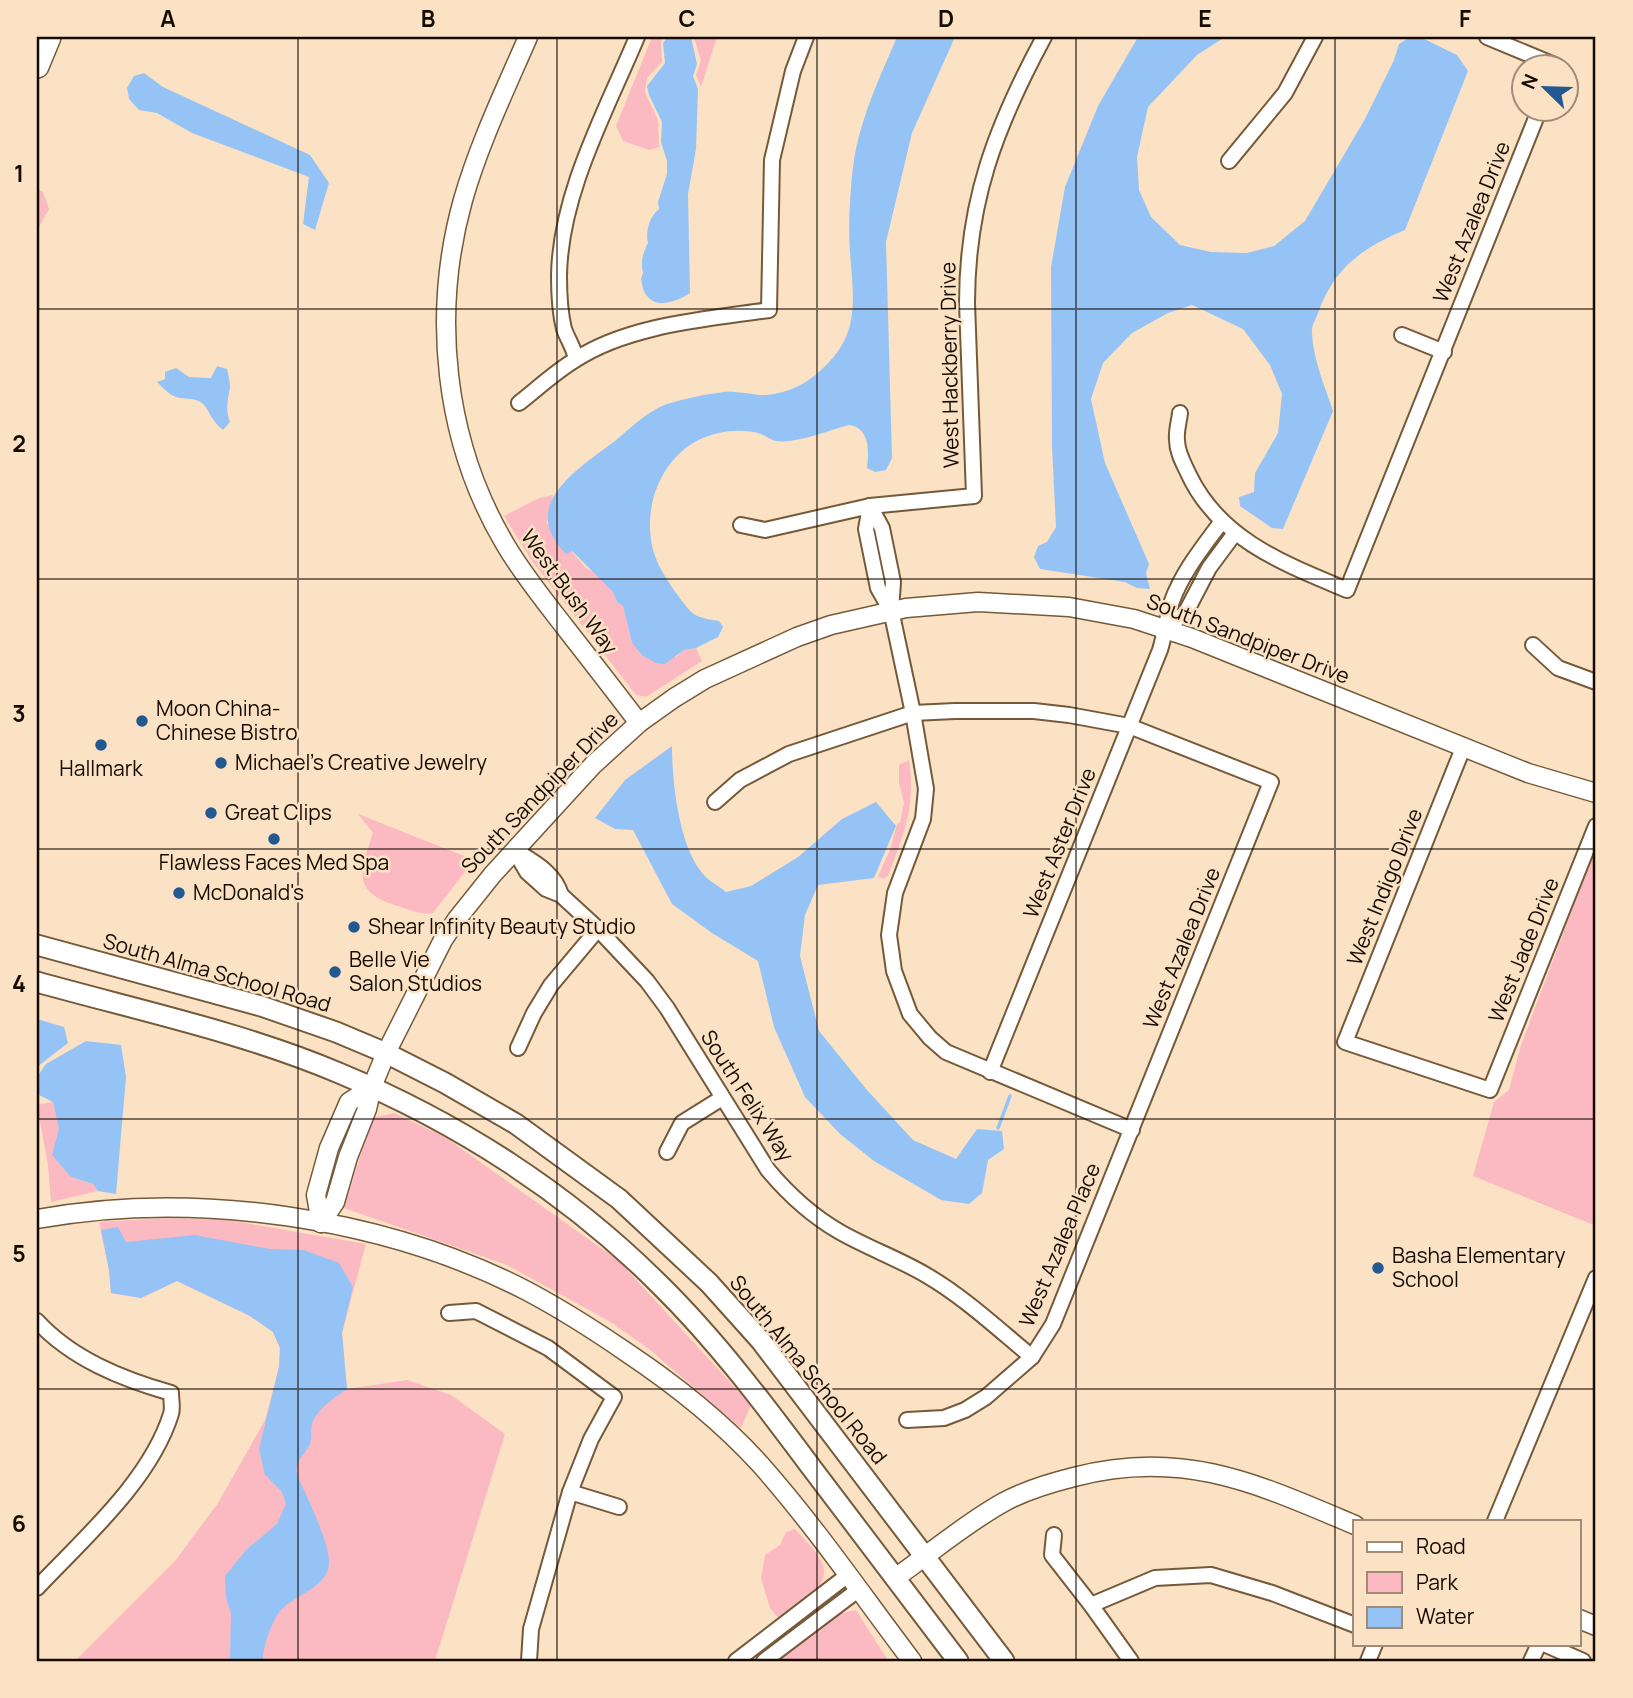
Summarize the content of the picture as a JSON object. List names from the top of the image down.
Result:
{
  "streets": {
    "main road": ["South Alma School Road"],
    "street": [
      "West Azalea Drive",
      "West Hackberry Drive",
      "West Bush Way",
      "South Sandpiper Drive",
      "West Aster Drive",
      "West Indigo Drive",
      "West Jade Drive",
      "South Felix Way",
      "West Azalea Place"
    ]
  },
  "crossings": [
    ["West Azalea Drive", "West Aster Drive"],
    ["West Azalea Drive", "West Azalea Place"],
    ["West Bush Way", "South Sandpiper Drive"],
    ["South Sandpiper Drive", "West Aster Drive"],
    ["South Sandpiper Drive", "West Indigo Drive"],
    ["South Sandpiper Drive", "South Alma School Road"],
    ["South Sandpiper Drive", "South Felix Way"],
    ["West Indigo Drive", "West Jade Drive"],
    ["South Felix Way", "West Azalea Place"]
  ],
  "places": [
    "Moon China- Chinese Bistro",
    "Hallmark",
    "Michael's Creative Jewelry",
    "Great Clips",
    "Flawless Faces Med Spa",
    "McDonald's",
    "Shear Infinity Beauty Studio",
    "Belle Vie Salon Studios",
    "Basha Elementary School"
  ],
  "legend": ["Road", "Park", "Water"],
  "north": "top left",
  "grid": {
    "columns": [
      "A",
      "B",
      "C",
      "D",
      "E",
      "F"
    ],
    "rows": [
      "1",
      "2",
      "3",
      "4",
      "5",
      "6"
    ]
  }
}
